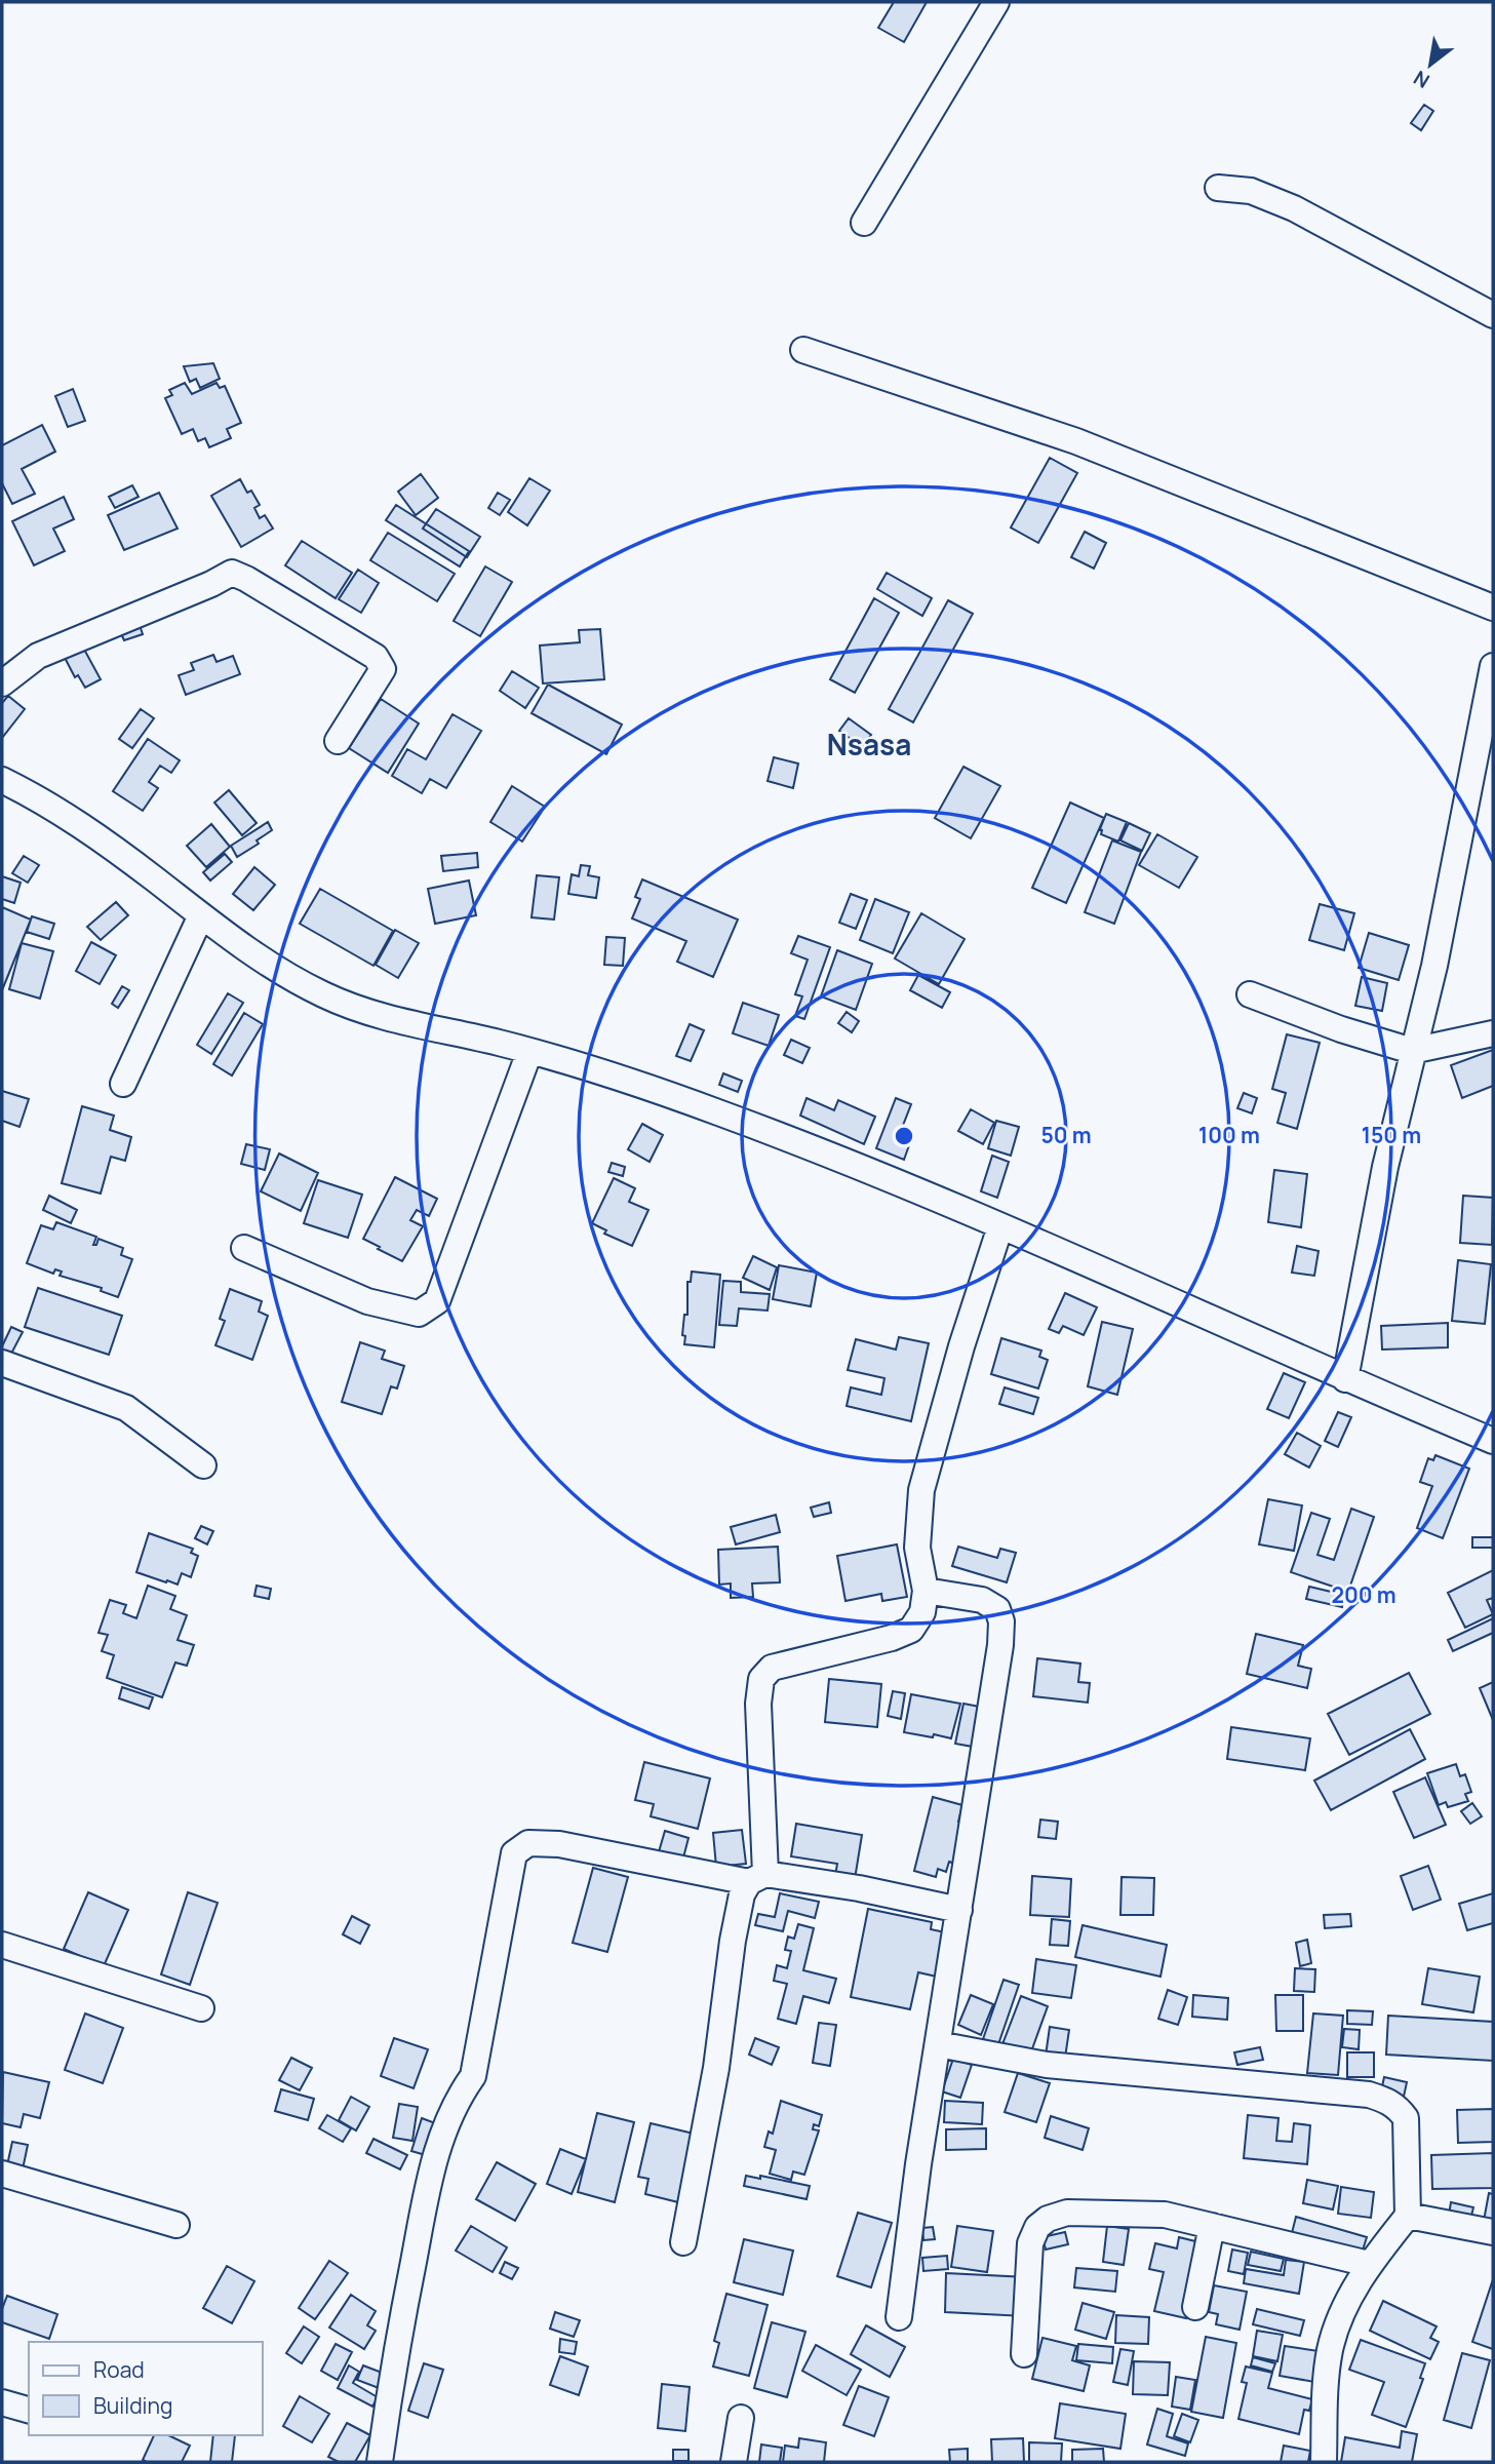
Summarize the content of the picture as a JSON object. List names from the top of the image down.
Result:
{
  "districts": ["Nsasa"],
  "legend": ["Road", "Building"],
  "north": "bottom left",
  "rings": [
    "50 m",
    "100 m",
    "150 m",
    "200 m"
  ]
}
